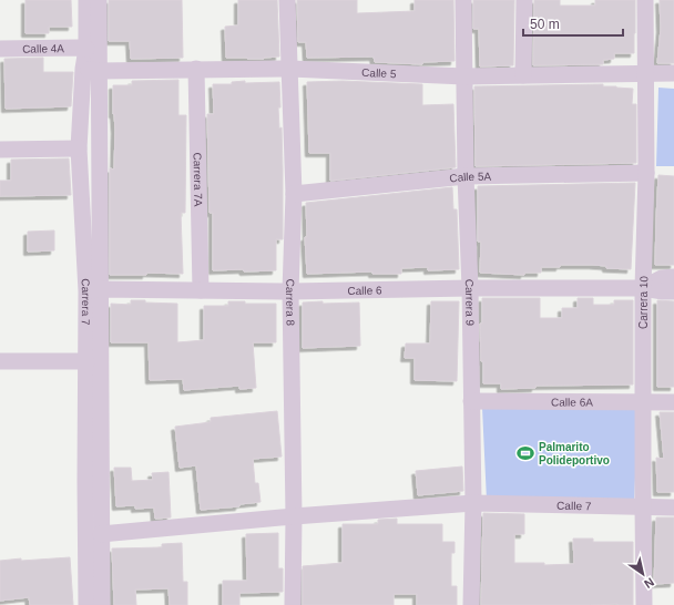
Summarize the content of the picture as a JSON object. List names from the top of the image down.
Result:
{
  "streets": {
    "street": [
      "Calle 4A",
      "Calle 5",
      "Calle 5A",
      "Carrera 7A",
      "Calle 6",
      "Carrera 7",
      "Carrera 8",
      "Carrera 9",
      "Carrera 10",
      "Calle 6A",
      "Calle 7"
    ]
  },
  "crossings": [
    ["Calle 4A", "Carrera 7"],
    ["Calle 5", "Carrera 7A"],
    ["Calle 5", "Carrera 7"],
    ["Calle 5", "Carrera 8"],
    ["Calle 5", "Carrera 9"],
    ["Calle 5", "Carrera 10"],
    ["Calle 5A", "Carrera 8"],
    ["Calle 5A", "Carrera 9"],
    ["Calle 5A", "Carrera 10"],
    ["Carrera 7A", "Calle 6"],
    ["Calle 6", "Carrera 7"],
    ["Calle 6", "Carrera 8"],
    ["Calle 6", "Carrera 9"],
    ["Calle 6", "Carrera 10"],
    ["Carrera 7", "Calle 7"],
    ["Carrera 8", "Calle 7"],
    ["Carrera 9", "Calle 6A"],
    ["Carrera 9", "Calle 7"],
    ["Carrera 10", "Calle 6A"],
    ["Carrera 10", "Calle 7"]
  ],
  "places": {
    "sports": ["Palmarito Polideportivo"]
  },
  "scale_bar": "50 m",
  "north": "bottom right"
}
